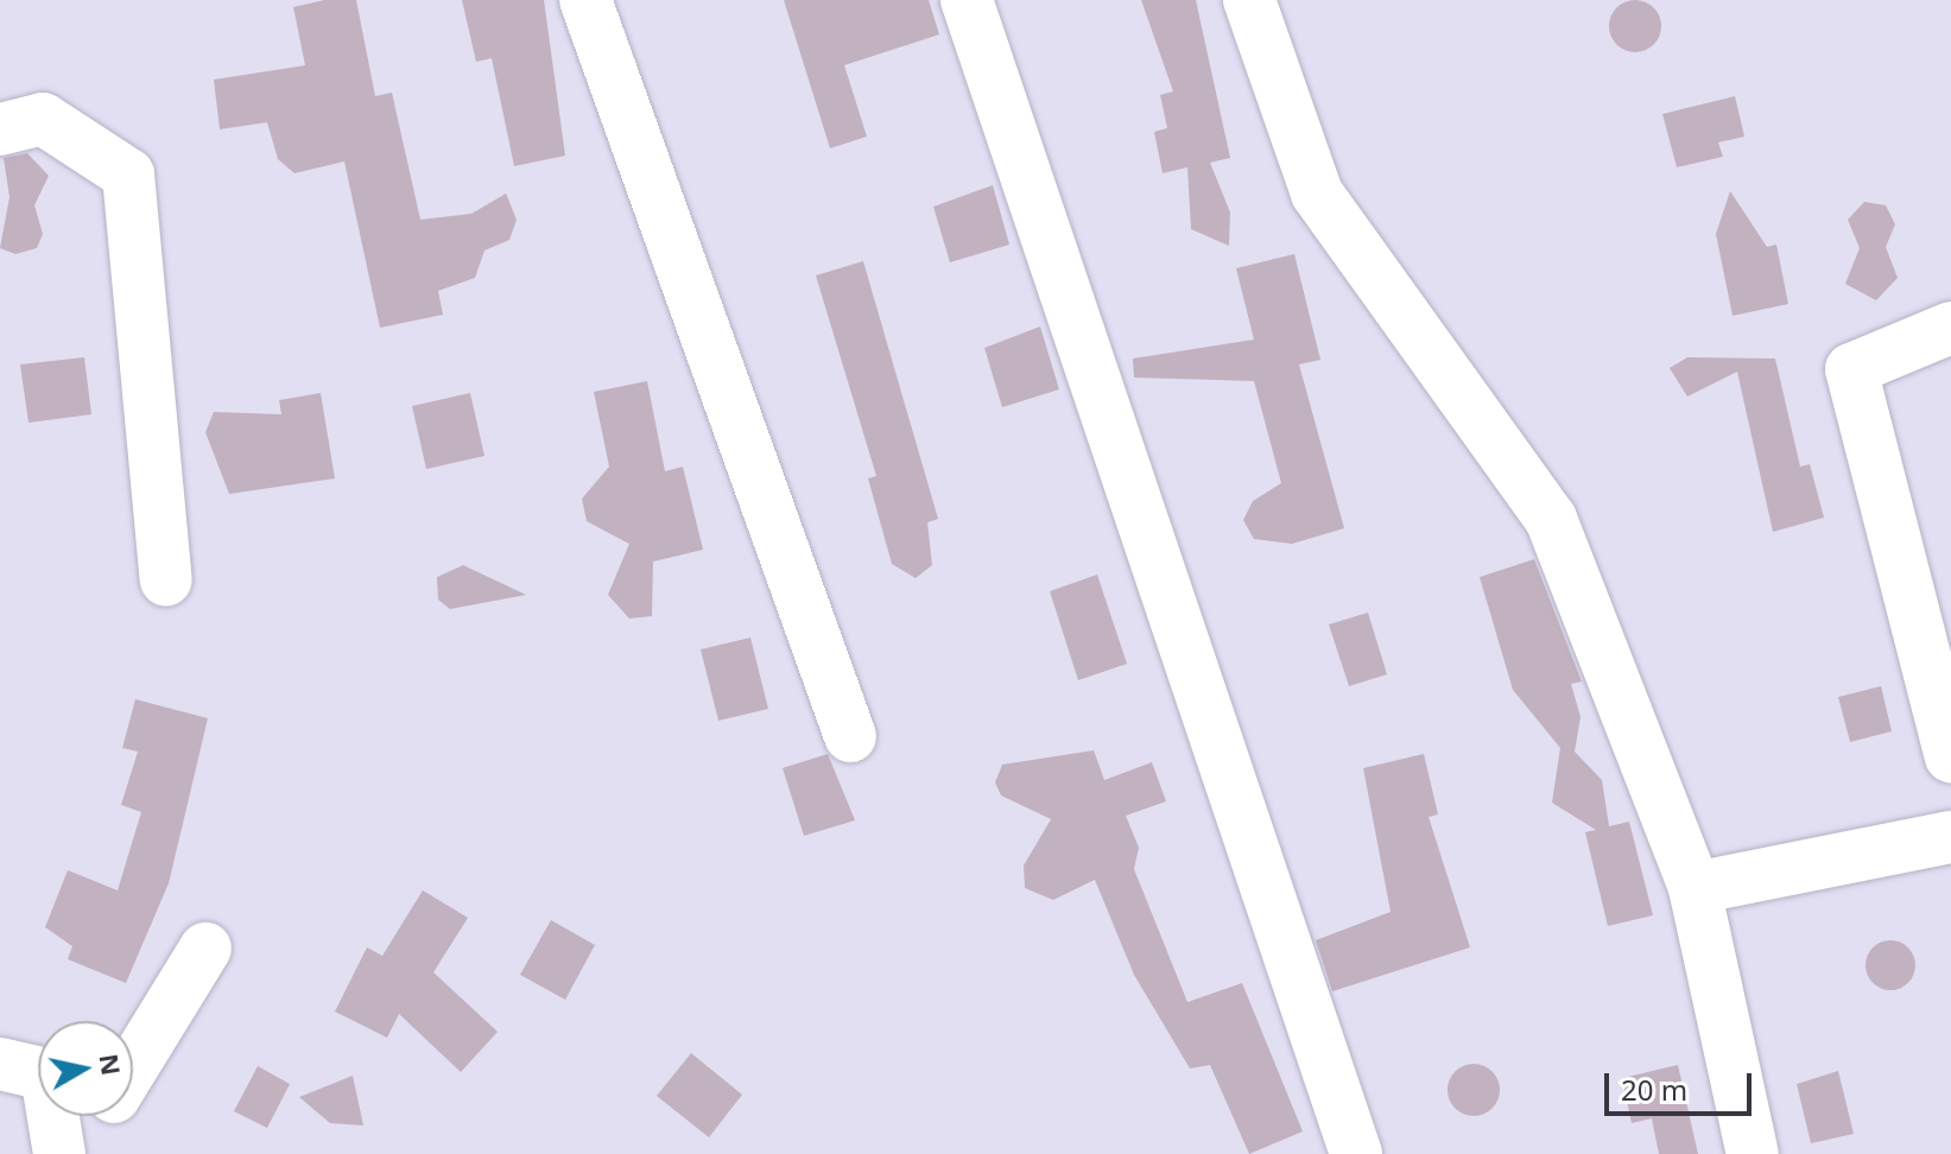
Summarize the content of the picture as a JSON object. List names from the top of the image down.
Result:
{
  "scale_bar": "20 m",
  "north": "right"
}
